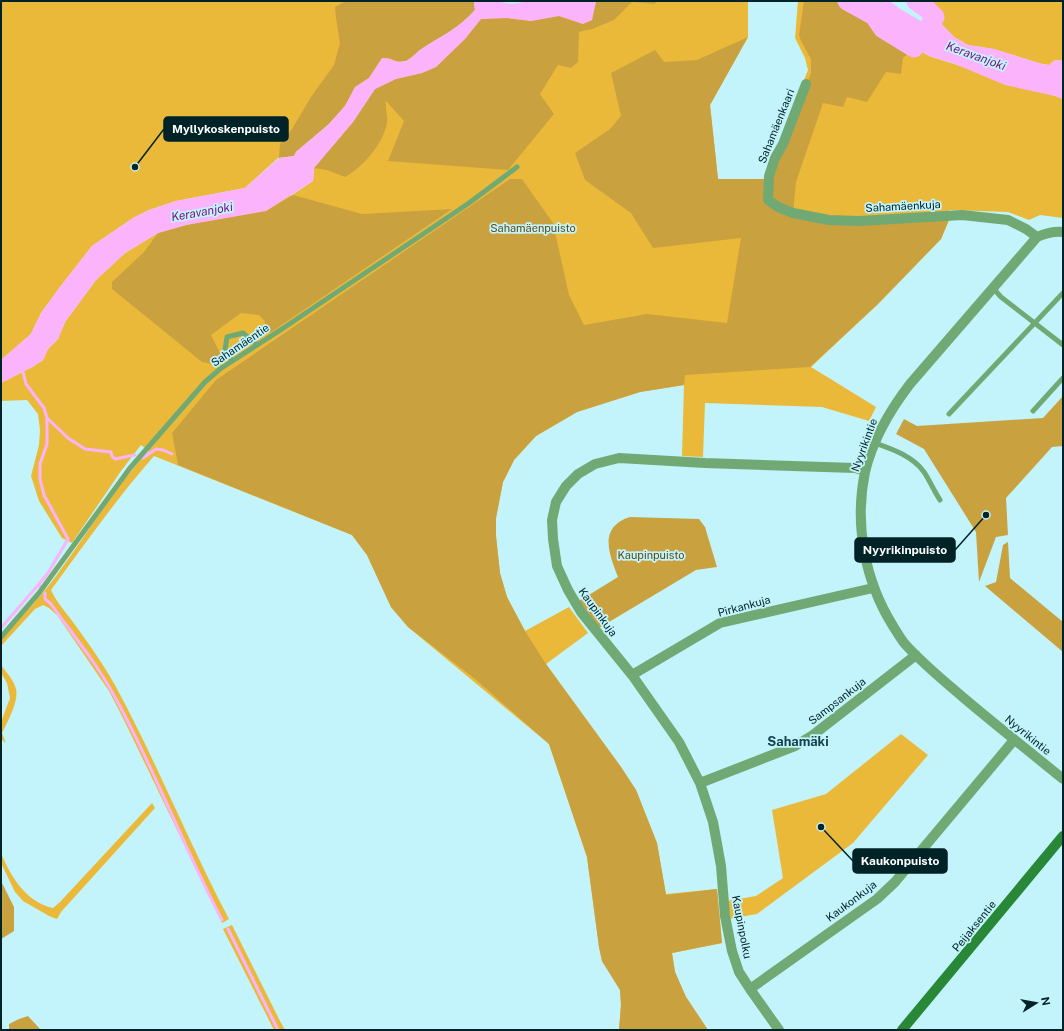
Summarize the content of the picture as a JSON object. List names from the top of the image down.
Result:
{
  "streets": {
    "street": [
      "Sahamäenkaari",
      "Sahamäenkuja",
      "Nyyrikintie",
      "Pirkankuja",
      "Kaupinkuja",
      "Sampsankuja",
      "Kaukonkuja",
      "Peijaksentie",
      "Kaupinpolku"
    ],
    "lane": ["Sahamäentie"]
  },
  "crossings": [
    ["Sahamäenkaari", "Sahamäenkuja"],
    ["Sahamäenkuja", "Nyyrikintie"],
    ["Nyyrikintie", "Pirkankuja"],
    ["Nyyrikintie", "Kaupinkuja"],
    ["Nyyrikintie", "Sampsankuja"],
    ["Nyyrikintie", "Kaukonkuja"],
    ["Pirkankuja", "Kaupinkuja"],
    ["Kaupinkuja", "Sampsankuja"],
    ["Kaupinkuja", "Kaupinpolku"],
    ["Kaukonkuja", "Kaupinpolku"]
  ],
  "districts": ["Sahamäki"],
  "water": ["Keravanjoki"],
  "parks": ["Sahamäenpuisto", "Kaupinpuisto"],
  "places": ["Myllykoskenpuisto", "Nyyrikinpuisto", "Kaukonpuisto"],
  "north": "right"
}
